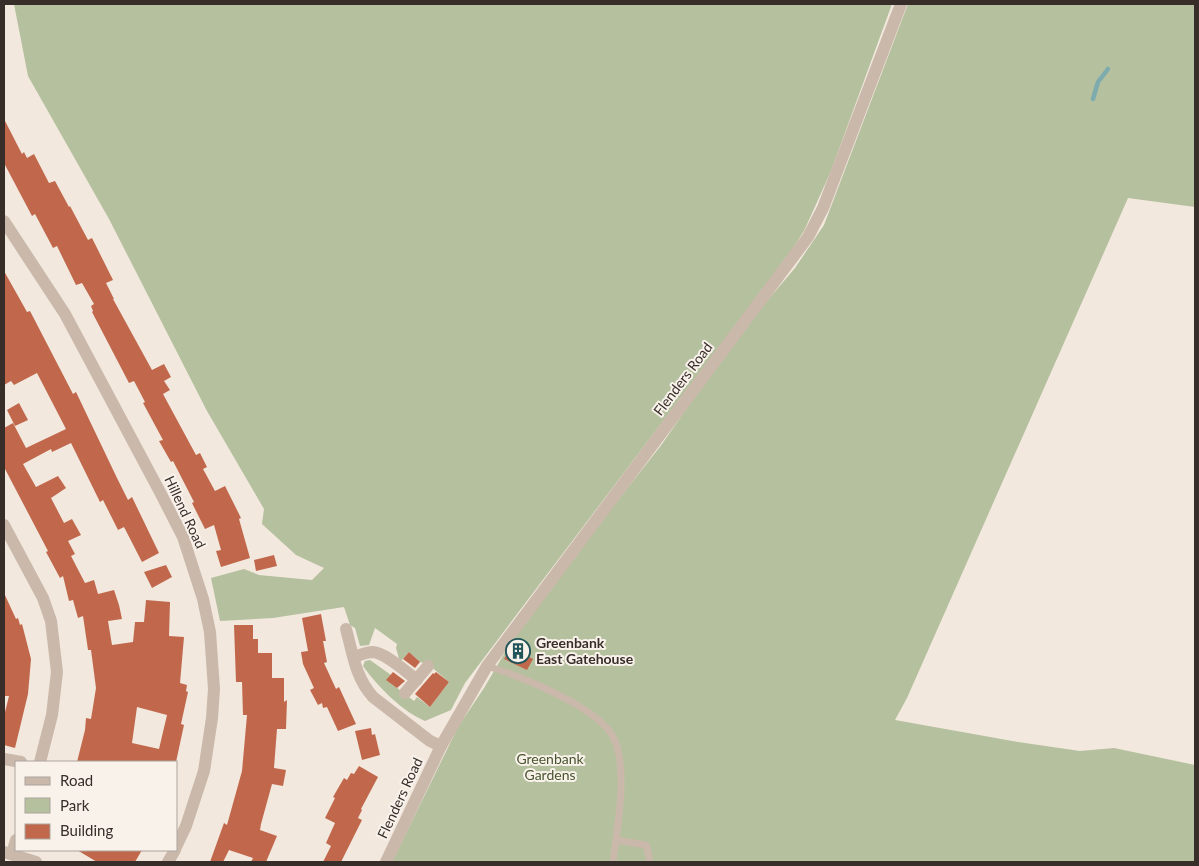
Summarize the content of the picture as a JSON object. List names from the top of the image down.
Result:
{
  "streets": {
    "street": ["Flenders Road", "Hillend Road"]
  },
  "parks": ["Greenbank Gardens"],
  "places": {
    "building": ["Greenbank East Gatehouse"]
  },
  "legend": ["Road", "Park", "Building"]
}
